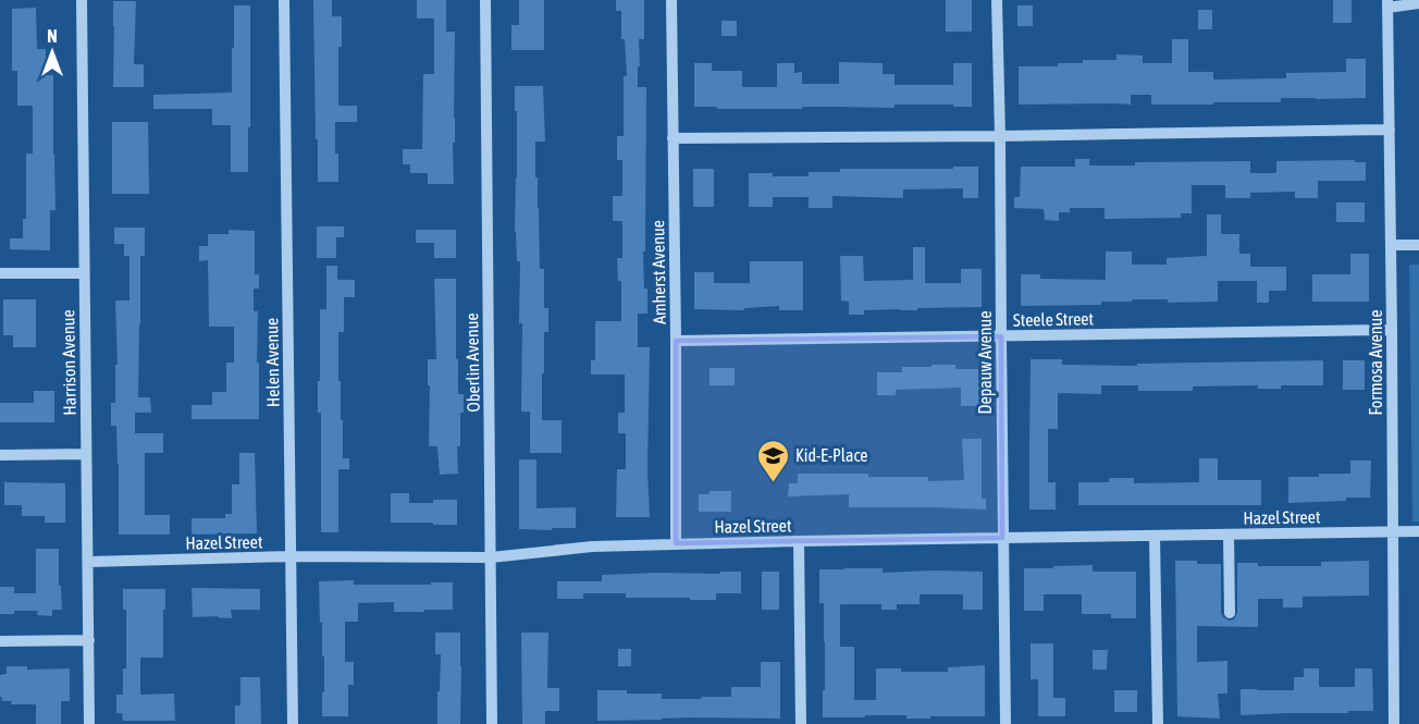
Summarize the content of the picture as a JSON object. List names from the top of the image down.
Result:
{
  "streets": {
    "street": [
      "Amherst Avenue",
      "Steele Street",
      "Harrison Avenue",
      "Helen Avenue",
      "Oberlin Avenue",
      "Depauw Avenue",
      "Formosa Avenue",
      "Hazel Street"
    ]
  },
  "crossings": [
    ["Amherst Avenue", "Steele Street"],
    ["Amherst Avenue", "Hazel Street"],
    ["Steele Street", "Depauw Avenue"],
    ["Steele Street", "Formosa Avenue"],
    ["Harrison Avenue", "Hazel Street"],
    ["Helen Avenue", "Hazel Street"],
    ["Oberlin Avenue", "Hazel Street"],
    ["Depauw Avenue", "Hazel Street"],
    ["Formosa Avenue", "Hazel Street"]
  ],
  "places": {
    "school or university": ["Kid-E-Place"]
  },
  "north": "top"
}
